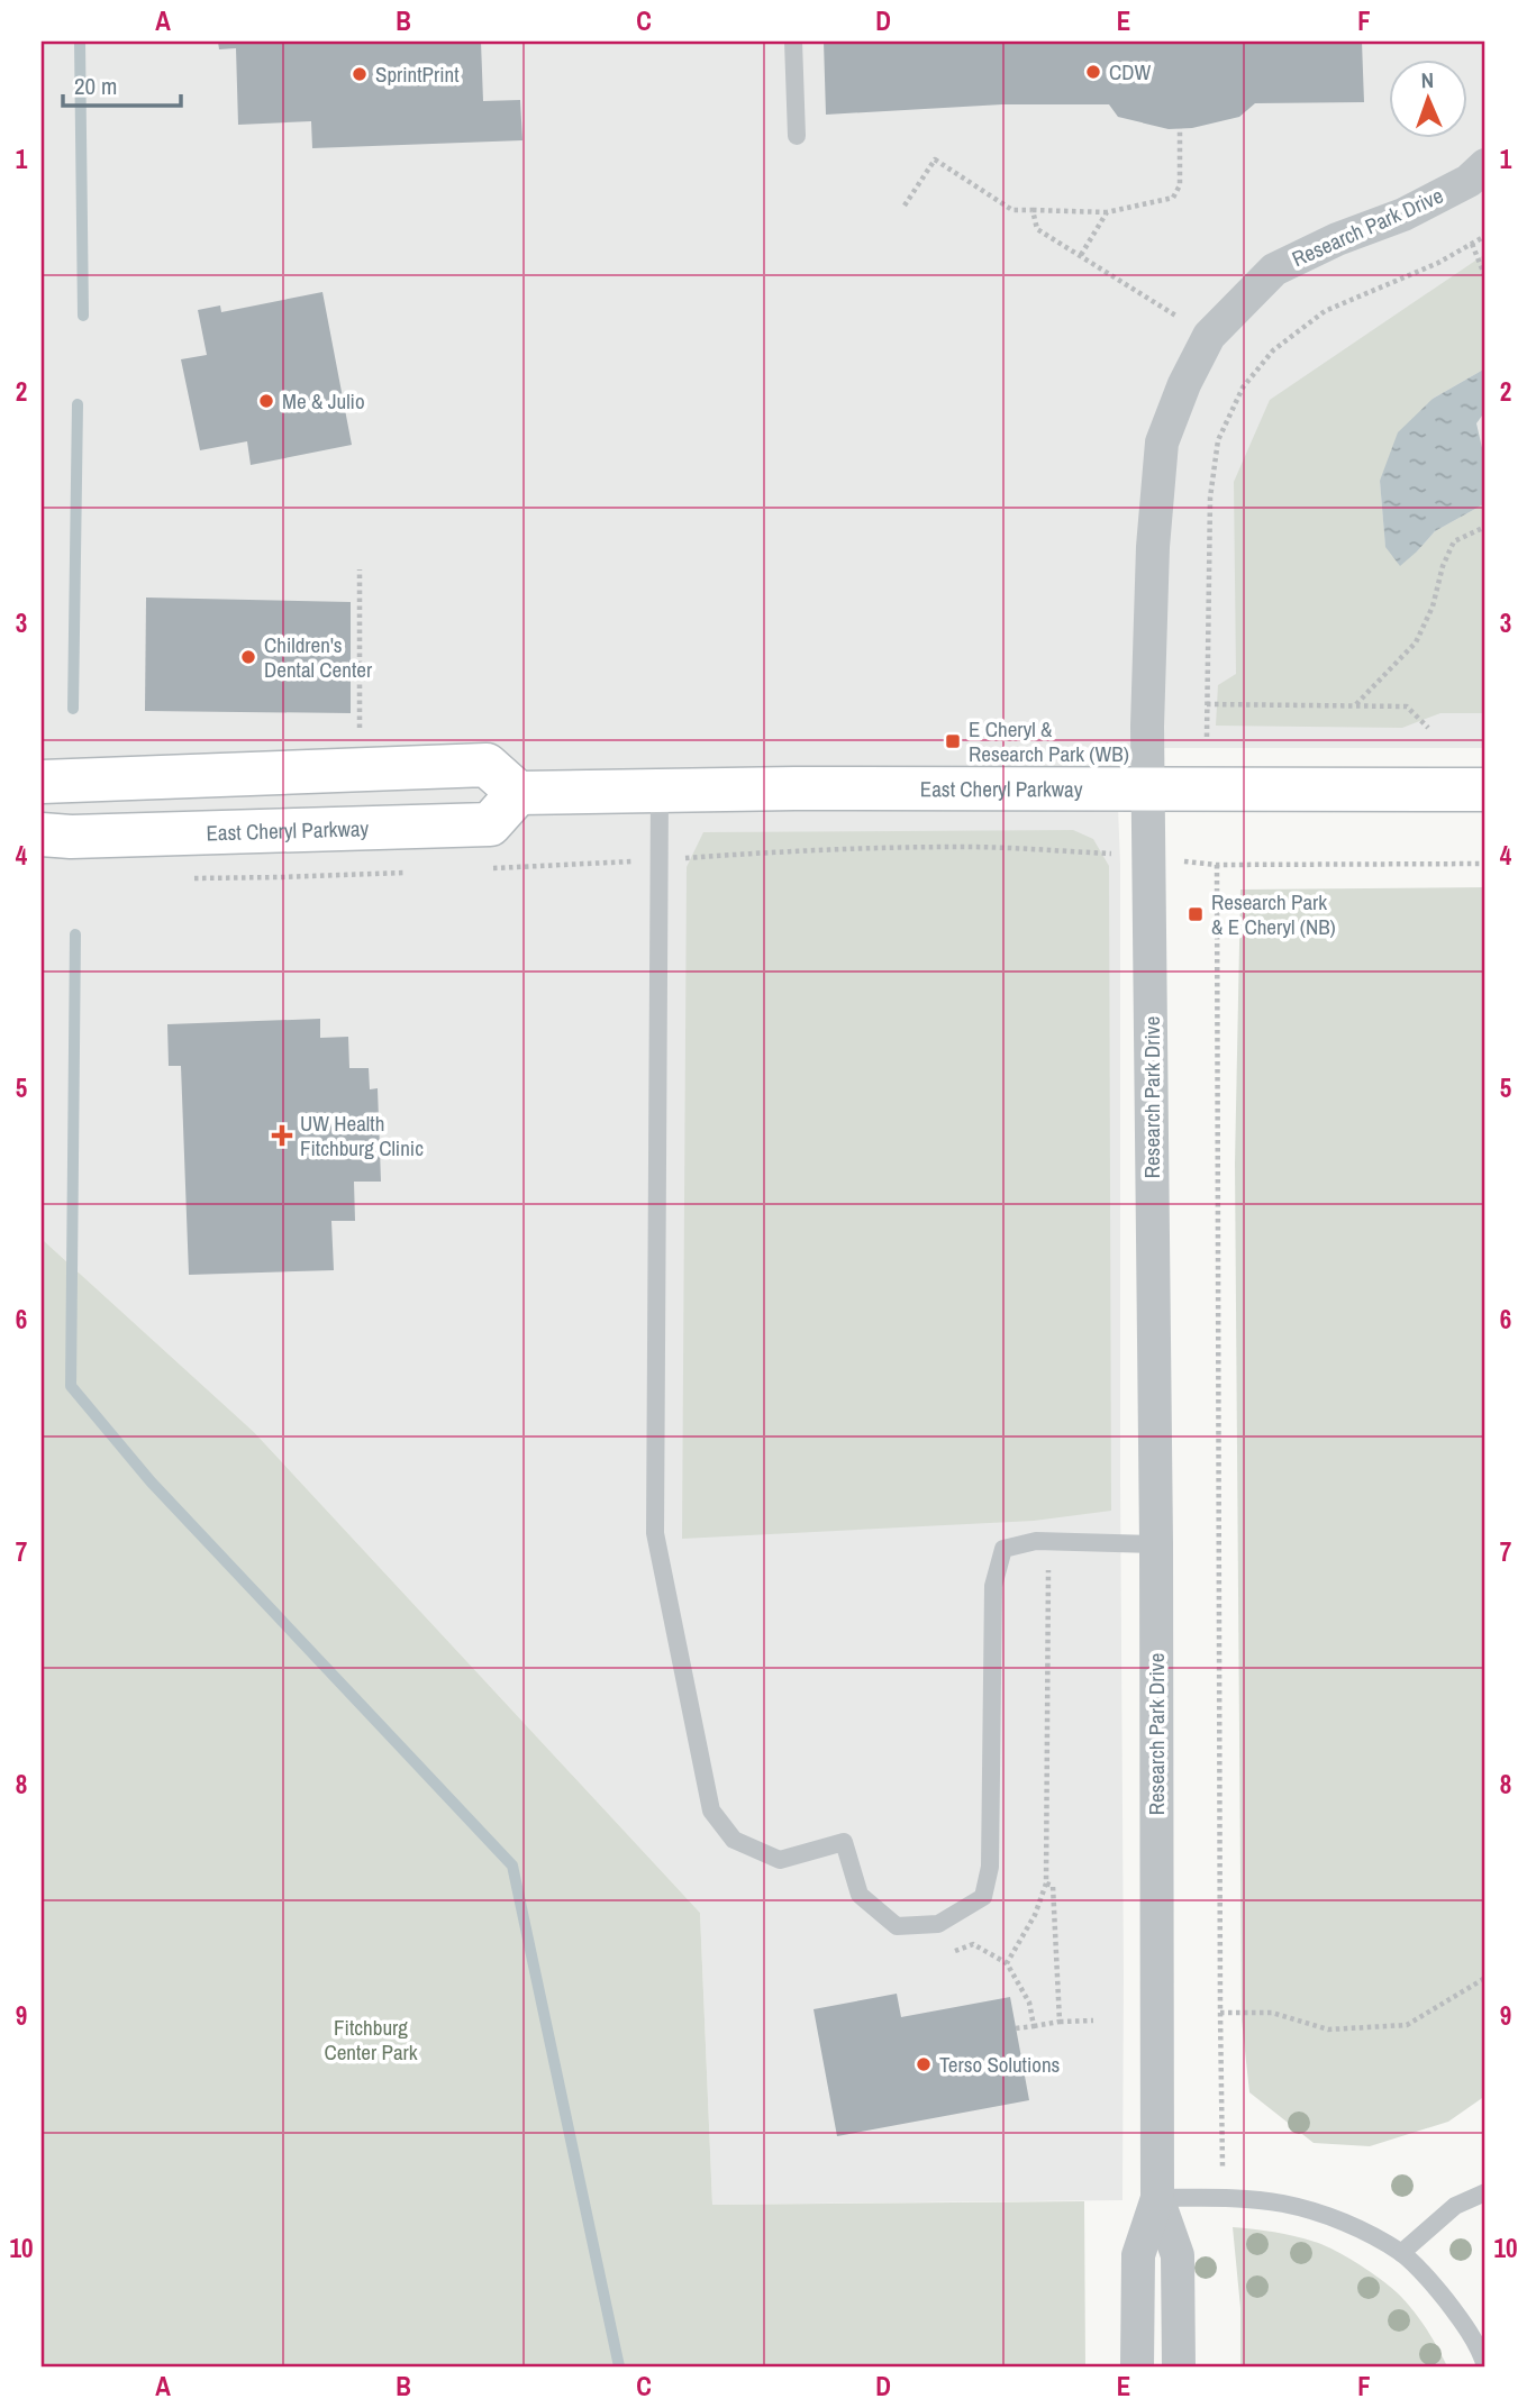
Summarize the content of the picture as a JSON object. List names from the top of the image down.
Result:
{
  "streets": {
    "street": ["Research Park Drive", "East Cheryl Parkway"]
  },
  "crossings": [
    ["Research Park Drive", "East Cheryl Parkway"]
  ],
  "parks": ["Fitchburg Center Park"],
  "places": {
    "other": [
      "CDW",
      "SprintPrint",
      "Me & Julio",
      "Children's Dental Center",
      "Terso Solutions"
    ],
    "transit": ["E Cheryl & Research Park (WB)", "Research Park & E Cheryl (NB)"],
    "health": ["UW Health Fitchburg Clinic"]
  },
  "scale_bar": "20 m",
  "north": "top",
  "grid": {
    "columns": [
      "A",
      "B",
      "C",
      "D",
      "E",
      "F"
    ],
    "rows": [
      "1",
      "2",
      "3",
      "4",
      "5",
      "6",
      "7",
      "8",
      "9",
      "10"
    ]
  }
}
